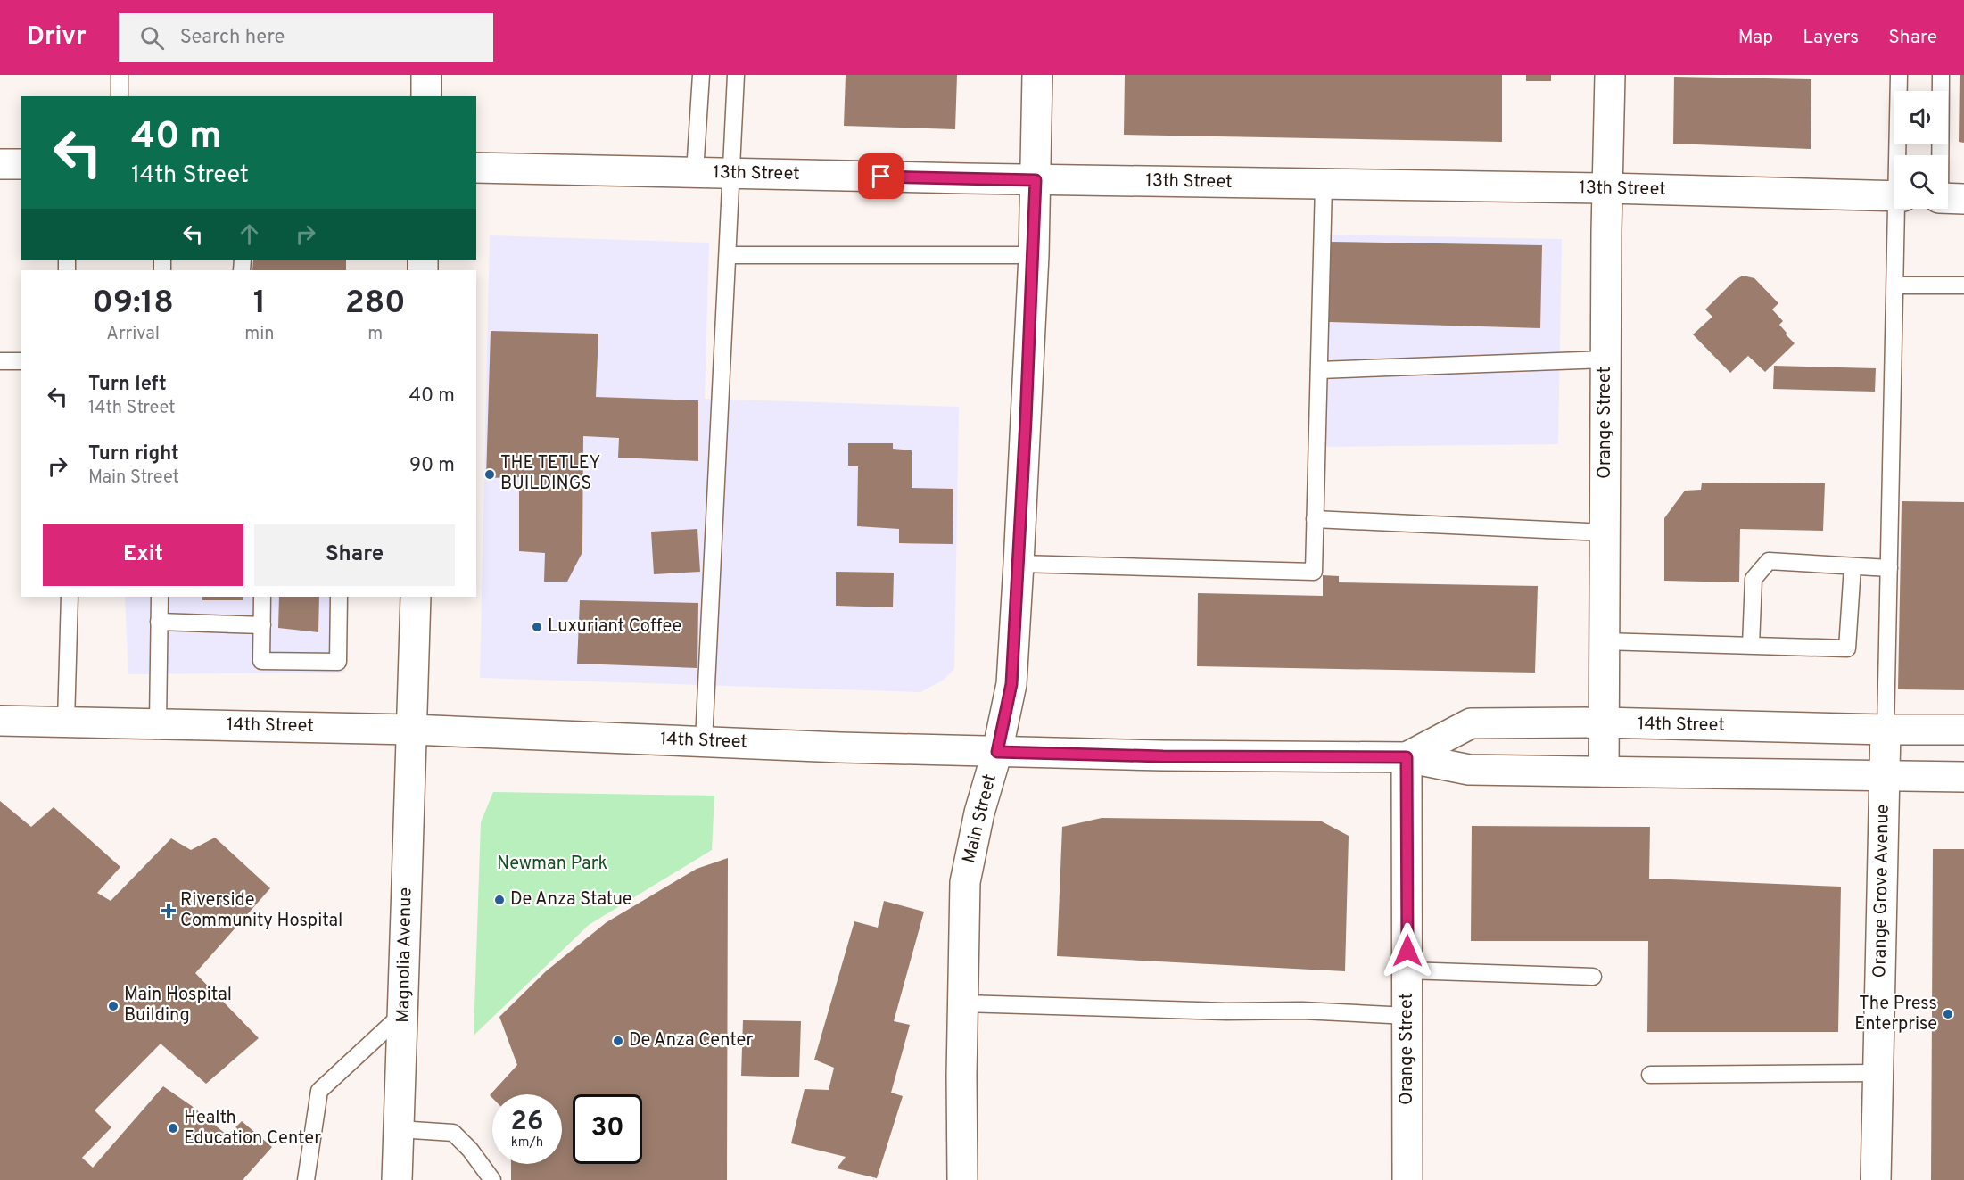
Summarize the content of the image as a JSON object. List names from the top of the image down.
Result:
{
  "streets": {
    "street": [
      "13th Street",
      "Orange Street",
      "14th Street",
      "Main Street",
      "Orange Grove Avenue",
      "Magnolia Avenue"
    ]
  },
  "crossings": [
    ["13th Street", "Orange Street"],
    ["13th Street", "Main Street"],
    ["Orange Street", "14th Street"],
    ["14th Street", "Main Street"],
    ["14th Street", "Orange Grove Avenue"],
    ["14th Street", "Magnolia Avenue"]
  ],
  "parks": ["Newman Park"],
  "places": {
    "other": [
      "THE TETLEY BUILDINGS",
      "Luxuriant Coffee",
      "De Anza Statue",
      "Main Hospital Building",
      "The Press Enterprise",
      "De Anza Center",
      "Health Education Center"
    ],
    "health": ["Riverside Community Hospital"]
  },
  "page": {
    "header": "Drivr",
    "search": "Search here",
    "nav": ["Map", "Layers", "Share"],
    "turn": ["40 m", "14th Street"],
    "eta": [
      "09:18",
      "Arrival",
      "1",
      "min",
      "280",
      "m"
    ],
    "list": [
      {
        "name": "Turn left",
        "note": "14th Street",
        "value": "40 m"
      },
      {
        "name": "Turn right",
        "note": "Main Street",
        "value": "90 m"
      }
    ],
    "buttons": ["Exit", "Share"],
    "speed": "26 km/h",
    "limit": "30"
  }
}
